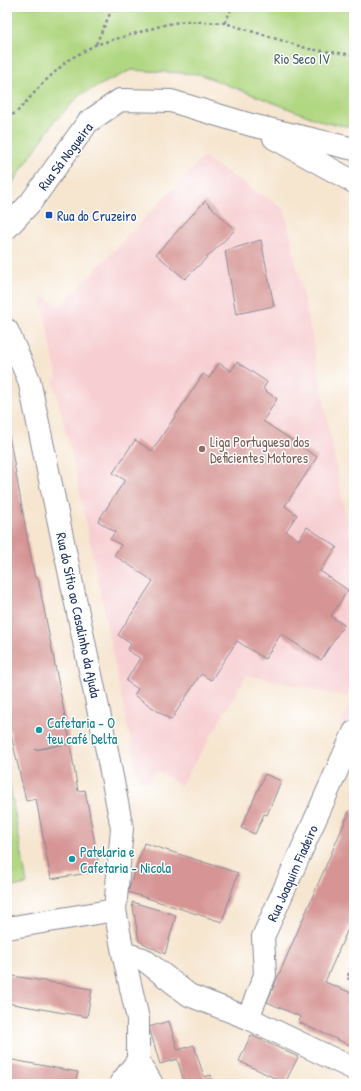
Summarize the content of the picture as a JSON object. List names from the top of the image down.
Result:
{
  "streets": {
    "street": ["Rua Sá Nogueira", "Rua do Sítio ao Casalinho da Ajuda", "Rua Joaquim Fiadeiro"]
  },
  "parks": ["Rio Seco IV"],
  "places": {
    "transit": ["Rua do Cruzeiro"],
    "other": ["Liga Portuguesa dos Deficientes Motores", "Cafetaria - O teu café Delta", "Patelaria e Cafetaria - Nicola"]
  }
}
